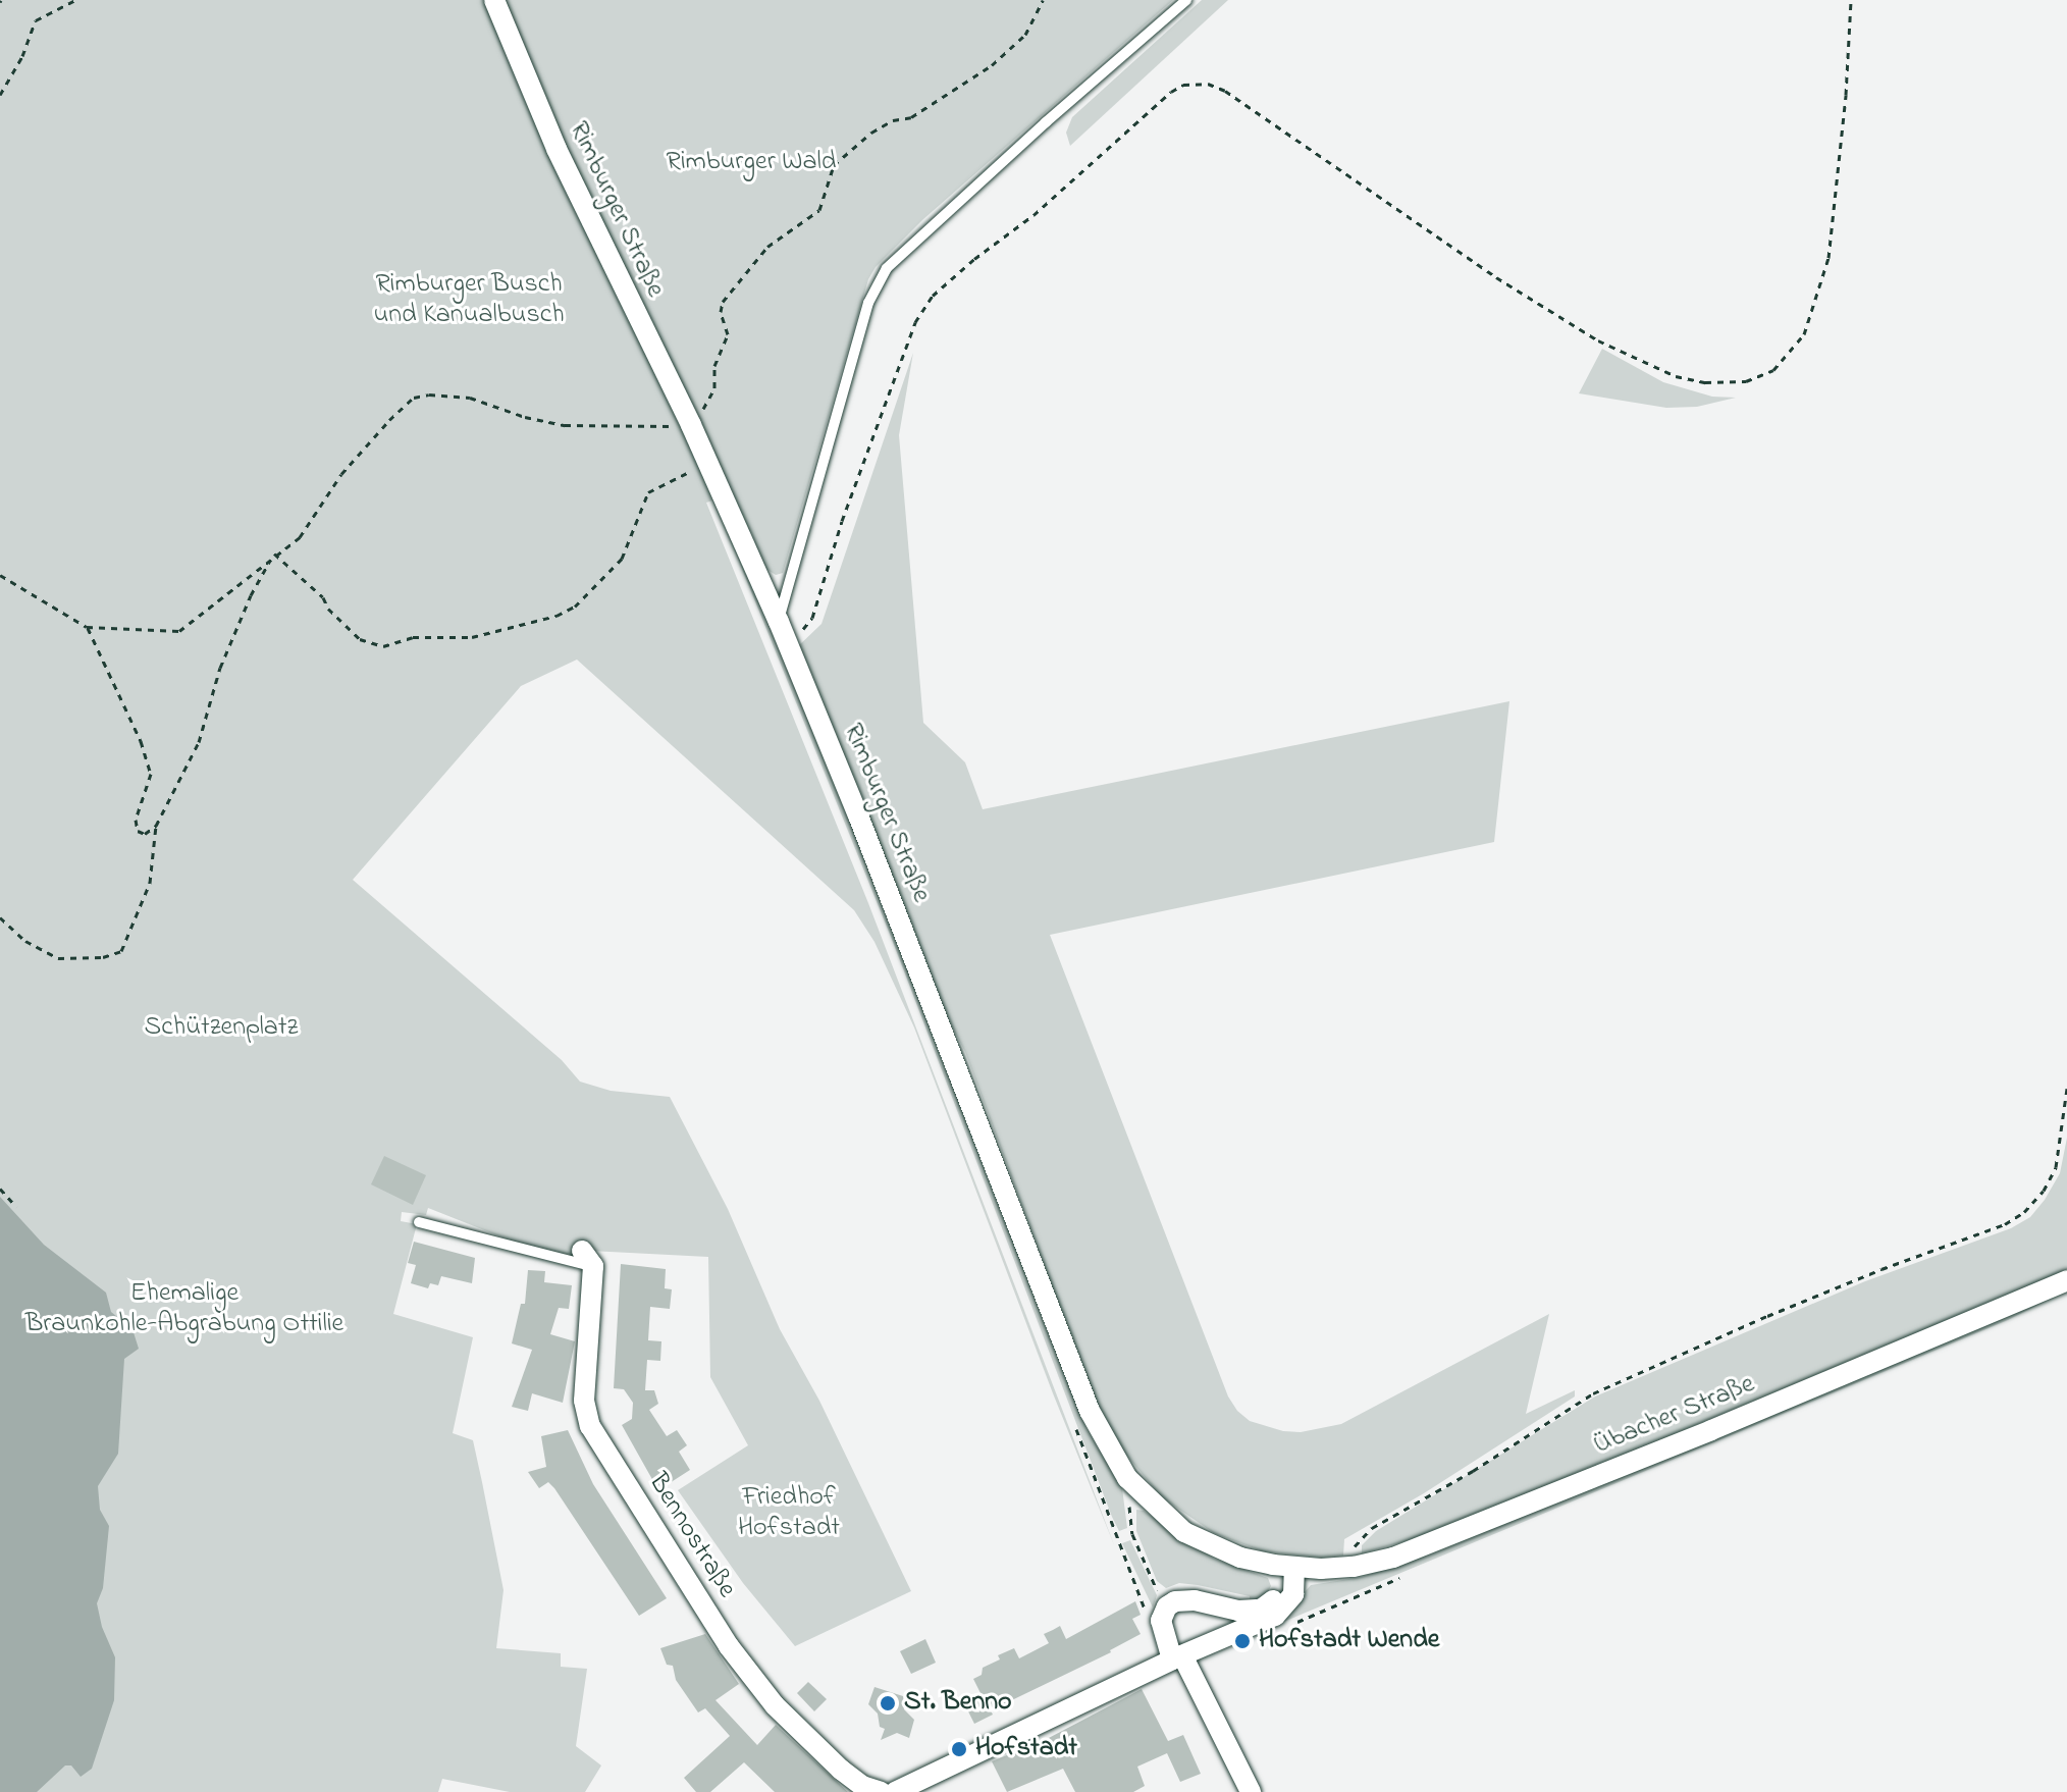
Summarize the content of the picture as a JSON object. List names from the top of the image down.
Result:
{
  "streets": {
    "street": ["Rimburger Straße", "Übacher Straße", "Bennostraße"]
  },
  "crossings": [
    ["Rimburger Straße", "Übacher Straße"]
  ],
  "parks": [
    "Rimburger Wald",
    "Rimburger Busch und Kanualbusch",
    "Schützenplatz",
    "Ehemalige Braunkohle-Abgrabung Ottilie",
    "Friedhof Hofstadt"
  ],
  "places": ["Hofstadt Wende", "St. Benno", "Hofstadt"]
}
